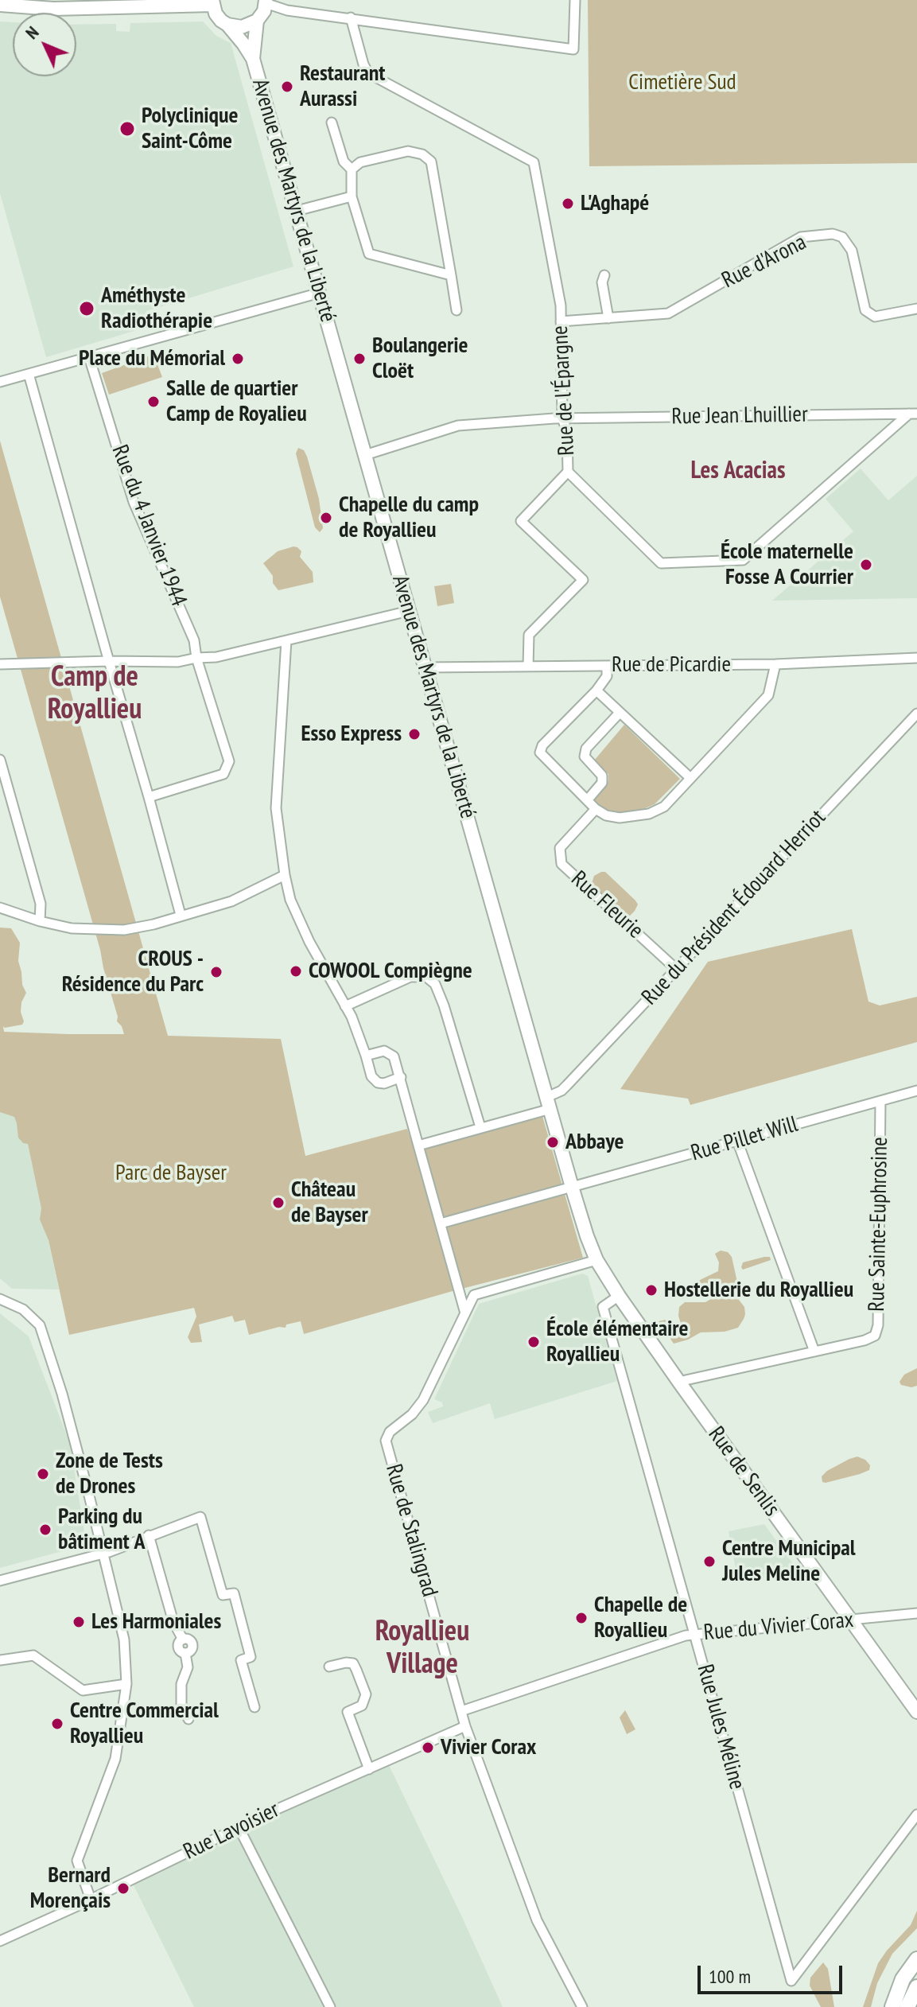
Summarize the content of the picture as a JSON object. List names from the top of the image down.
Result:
{
  "streets": {
    "street": [
      "Avenue des Martyrs de la Liberté",
      "Rue d'Arona",
      "Rue de l'Épargne",
      "Rue Jean Lhuillier",
      "Rue du 4 Janvier 1944",
      "Rue de Picardie",
      "Rue Fleurie",
      "Rue du Président Édouard Herriot",
      "Rue Pillet Will",
      "Rue Sainte-Euphrosine",
      "Rue de Senlis",
      "Rue de Stalingrad",
      "Rue du Vivier Corax",
      "Rue Jules Méline",
      "Rue Lavoisier"
    ]
  },
  "crossings": [
    ["Avenue des Martyrs de la Liberté", "Rue Jean Lhuillier"],
    ["Avenue des Martyrs de la Liberté", "Rue de Picardie"],
    ["Avenue des Martyrs de la Liberté", "Rue du Président Édouard Herriot"],
    ["Avenue des Martyrs de la Liberté", "Rue Pillet Will"],
    ["Avenue des Martyrs de la Liberté", "Rue de Senlis"],
    ["Avenue des Martyrs de la Liberté", "Rue de Stalingrad"],
    ["Rue d'Arona", "Rue de l'Épargne"],
    ["Rue de l'Épargne", "Rue Jean Lhuillier"],
    ["Rue Fleurie", "Rue du Président Édouard Herriot"],
    ["Rue Pillet Will", "Rue Sainte-Euphrosine"],
    ["Rue Sainte-Euphrosine", "Rue de Senlis"],
    ["Rue de Senlis", "Rue de Stalingrad"],
    ["Rue de Senlis", "Rue du Vivier Corax"],
    ["Rue de Senlis", "Rue Jules Méline"],
    ["Rue de Stalingrad", "Rue du Vivier Corax"],
    ["Rue de Stalingrad", "Rue Lavoisier"],
    ["Rue du Vivier Corax", "Rue Jules Méline"]
  ],
  "districts": ["Les Acacias", "Camp de Royallieu", "Royallieu Village"],
  "parks": ["Cimetière Sud", "Parc de Bayser"],
  "places": [
    "Restaurant Aurassi",
    "Polyclinique Saint-Côme",
    "L'Aghapé",
    "Améthyste Radiothérapie",
    "Place du Mémorial",
    "Boulangerie Cloët",
    "Salle de quartier Camp de Royalieu",
    "Chapelle du camp de Royallieu",
    "École maternelle Fosse A Courrier",
    "Esso Express",
    "COWOOL Compiègne",
    "CROUS - Résidence du Parc",
    "Abbaye",
    "Château de Bayser",
    "Hostellerie du Royallieu",
    "École élémentaire Royallieu",
    "Zone de Tests de Drones",
    "Parking du bâtiment A",
    "Centre Municipal Jules Meline",
    "Chapelle de Royallieu",
    "Les Harmoniales",
    "Centre Commercial Royallieu",
    "Vivier Corax",
    "Bernard Morençais"
  ],
  "scale_bar": "100 m",
  "north": "top left"
}
